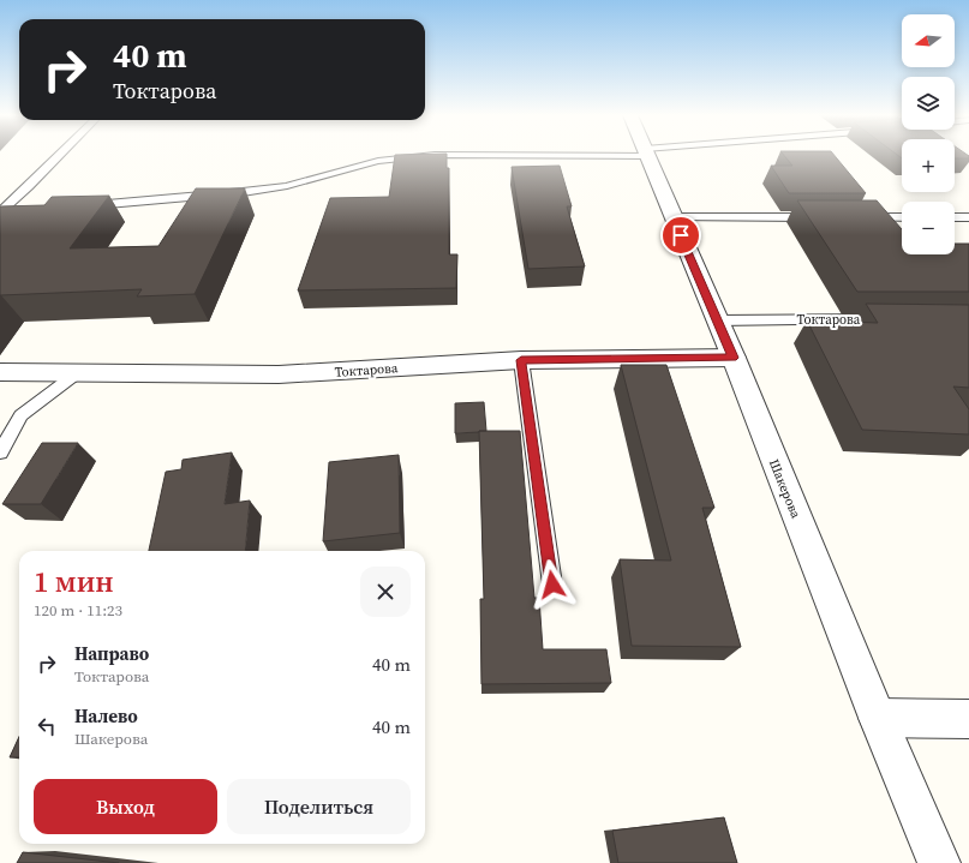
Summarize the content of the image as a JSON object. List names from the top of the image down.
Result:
{
  "streets": {
    "street": ["Токтарова", "Шакерова"]
  },
  "crossings": [
    ["Токтарова", "Шакерова"]
  ],
  "north": "left",
  "page": {
    "map_buttons": ["+", "−"],
    "turn": ["40 m", "Токтарова"],
    "heading": ["1 мин", "120 m · 11:23"],
    "list": [
      {
        "name": "Направо",
        "note": "Токтарова",
        "value": "40 m"
      },
      {
        "name": "Налево",
        "note": "Шакерова",
        "value": "40 m"
      }
    ],
    "buttons": ["Выход", "Поделиться"]
  }
}
